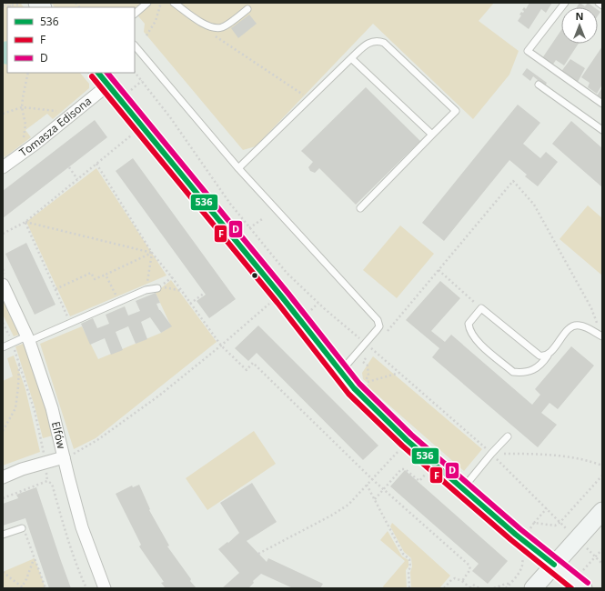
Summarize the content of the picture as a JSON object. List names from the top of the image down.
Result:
{
  "streets": {
    "street": ["Tomasza Edisona", "Elfów"]
  },
  "lines": ["transit line 536", "transit line D", "transit line F"],
  "legend": ["536", "F", "D"],
  "north": "top"
}
